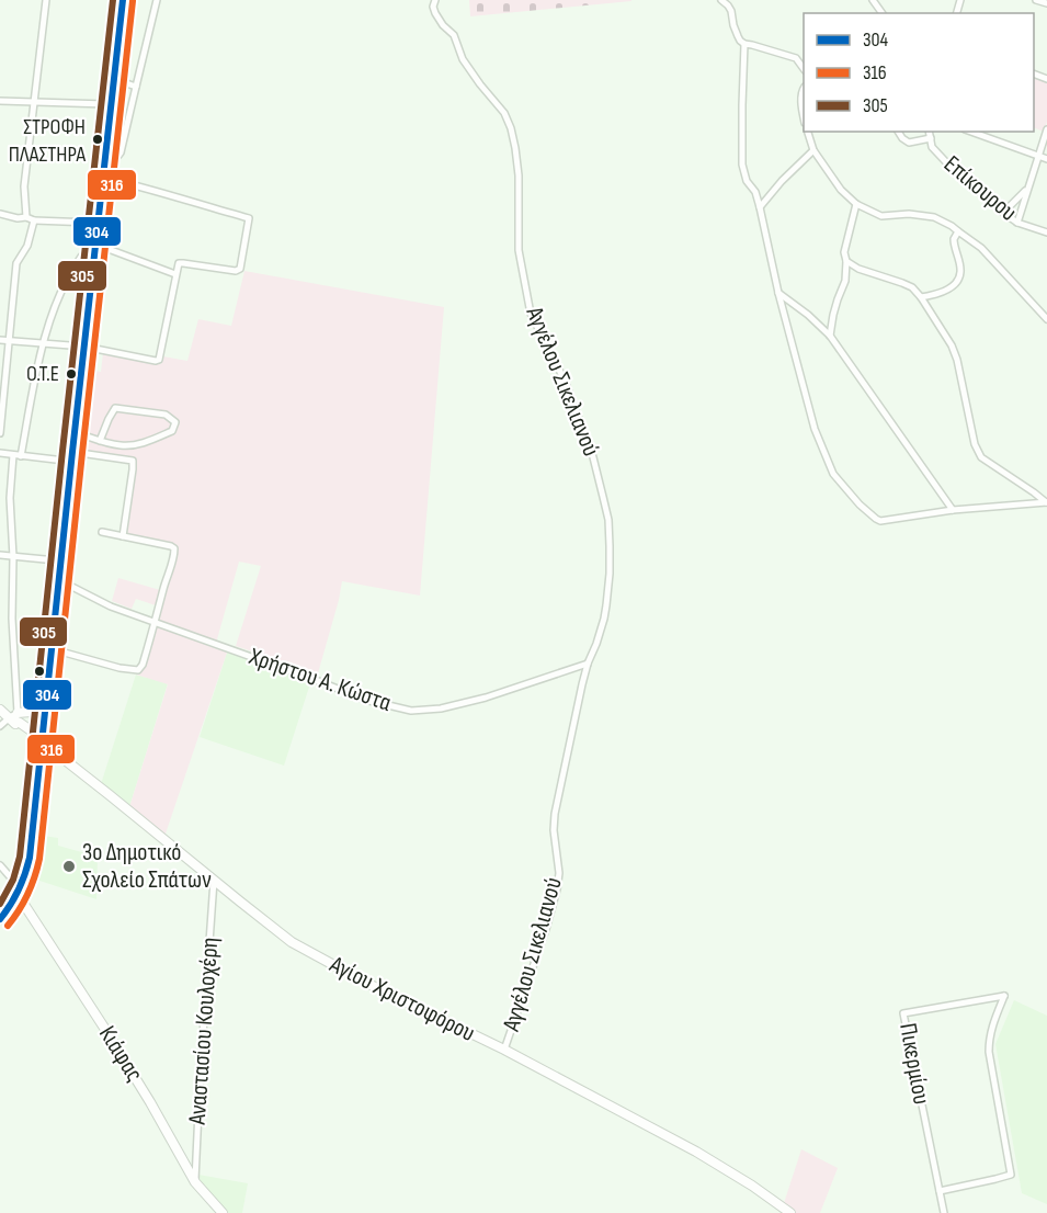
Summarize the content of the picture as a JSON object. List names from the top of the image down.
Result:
{
  "streets": {
    "main road": ["Αγίου Χριστοφόρου", "Κιάφας"],
    "street": [
      "Επίκουρου",
      "Αγγέλου Σικελιανού",
      "Χρήστου Α. Κώστα",
      "Αναστασίου Κουλοχέρη",
      "Πικερμίου"
    ]
  },
  "crossings": [
    ["Αγγέλου Σικελιανού", "Χρήστου Α. Κώστα"],
    ["Αγγέλου Σικελιανού", "Αγίου Χριστοφόρου"],
    ["Αγίου Χριστοφόρου", "Αναστασίου Κουλοχέρη"],
    ["Αναστασίου Κουλοχέρη", "Κιάφας"]
  ],
  "places": ["ΣΤΡΟΦΗ ΠΛΑΣΤΗΡΑ", "Ο.Τ.Ε", "3ο Δημοτικό Σχολείο Σπάτων"],
  "lines": ["transit line 304", "transit line 305", "transit line 316"],
  "legend": ["304", "316", "305"]
}
